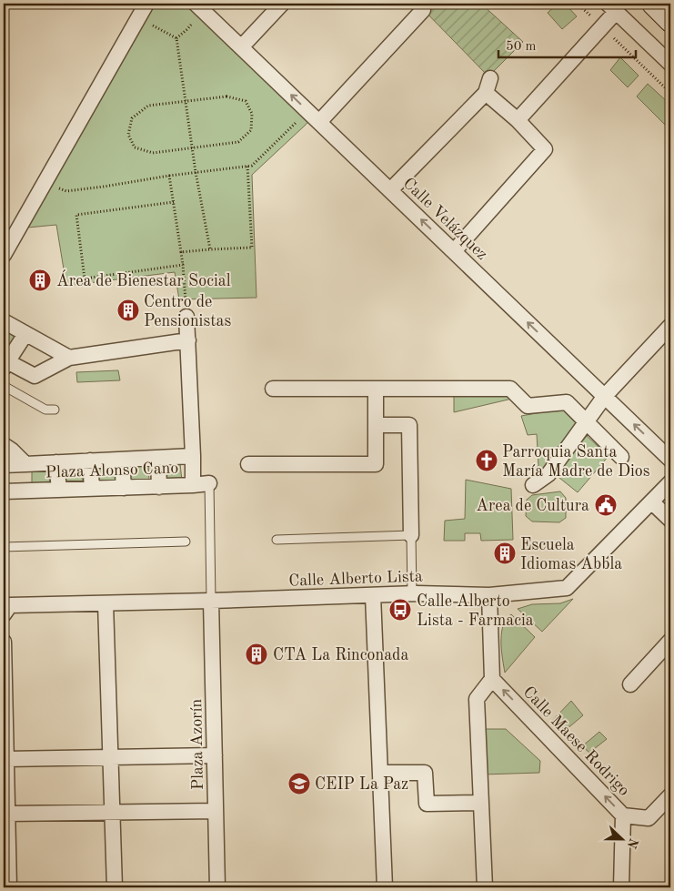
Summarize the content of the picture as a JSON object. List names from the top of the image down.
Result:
{
  "streets": {
    "street": [
      "Calle Velázquez",
      "Plaza Alonso Cano",
      "Calle Alberto Lista",
      "Calle Maese Rodrigo",
      "Plaza Azorín"
    ]
  },
  "crossings": [
    ["Calle Alberto Lista", "Plaza Azorín"]
  ],
  "one_way": ["Calle Velázquez", "Calle Maese Rodrigo"],
  "places": {
    "building": [
      "Área de Bienestar Social",
      "Centro de Pensionistas",
      "Escuela Idiomas Abbla",
      "CTA La Rinconada"
    ],
    "church": ["Parroquia Santa María Madre de Dios"],
    "public building": ["Area de Cultura"],
    "bus stop": ["Calle Alberto Lista - Farmacia"],
    "school or university": ["CEIP La Paz"]
  },
  "scale_bar": "50 m",
  "north": "right"
}
